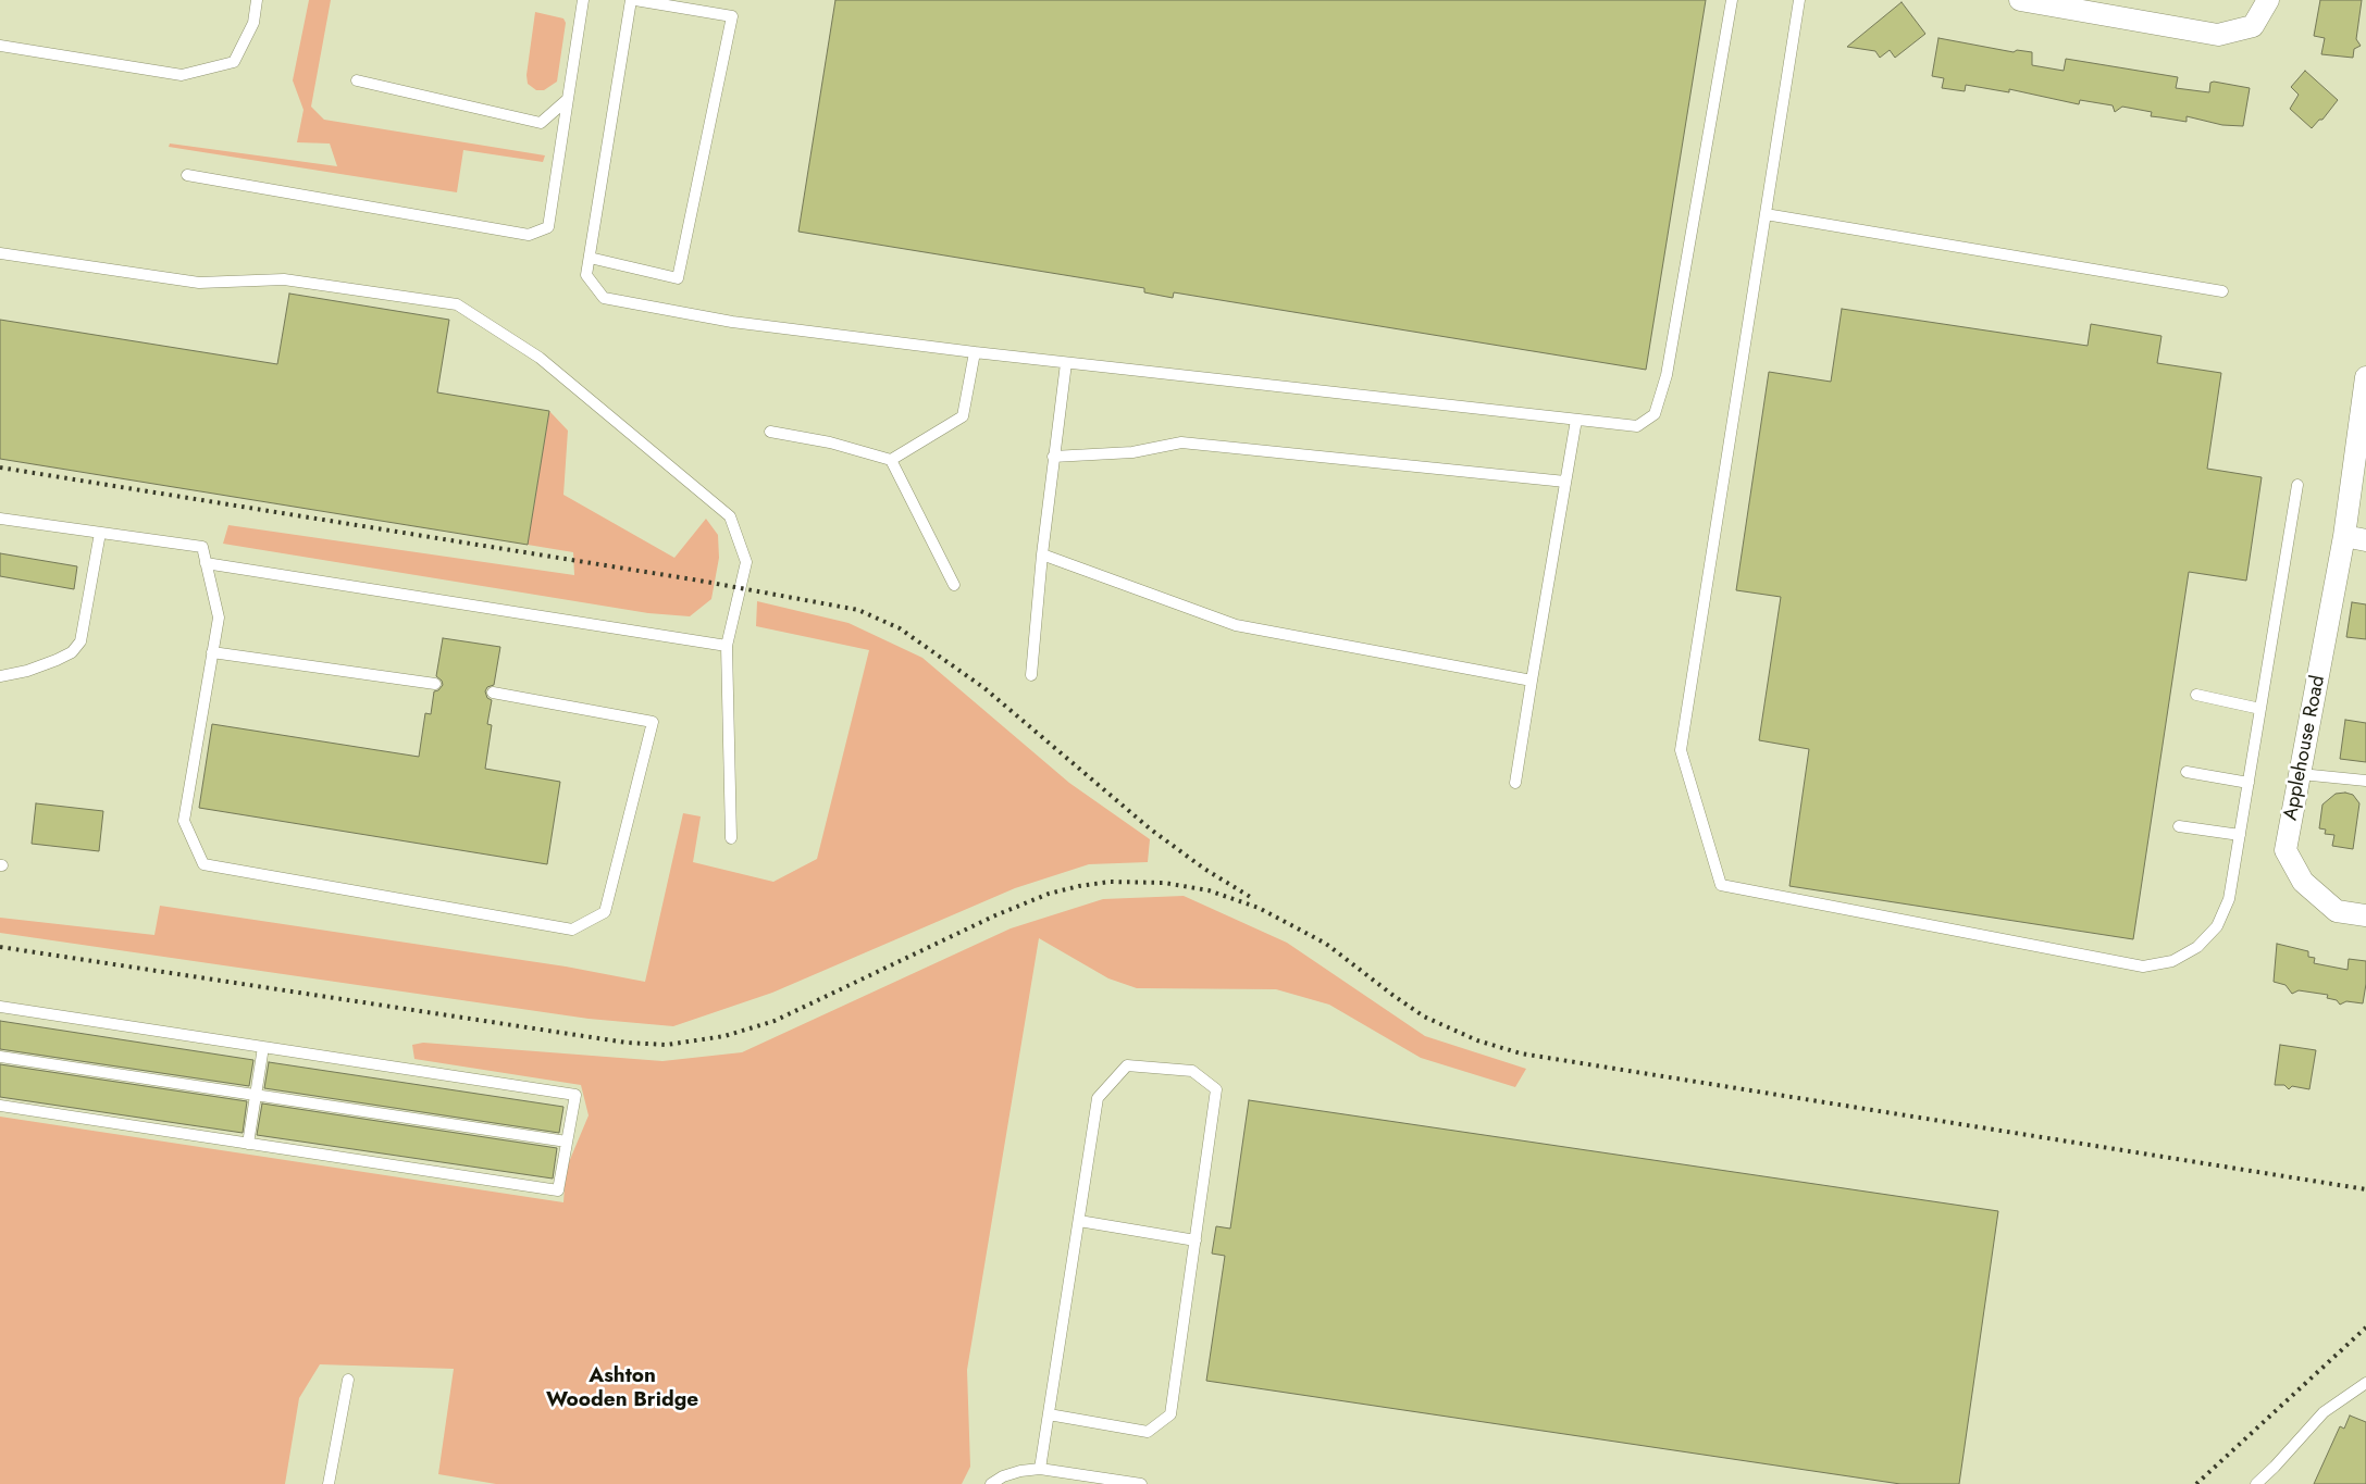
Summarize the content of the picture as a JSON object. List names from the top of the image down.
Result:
{
  "streets": {
    "street": ["Applehouse Road"]
  },
  "districts": ["Ashton Wooden Bridge"]
}
